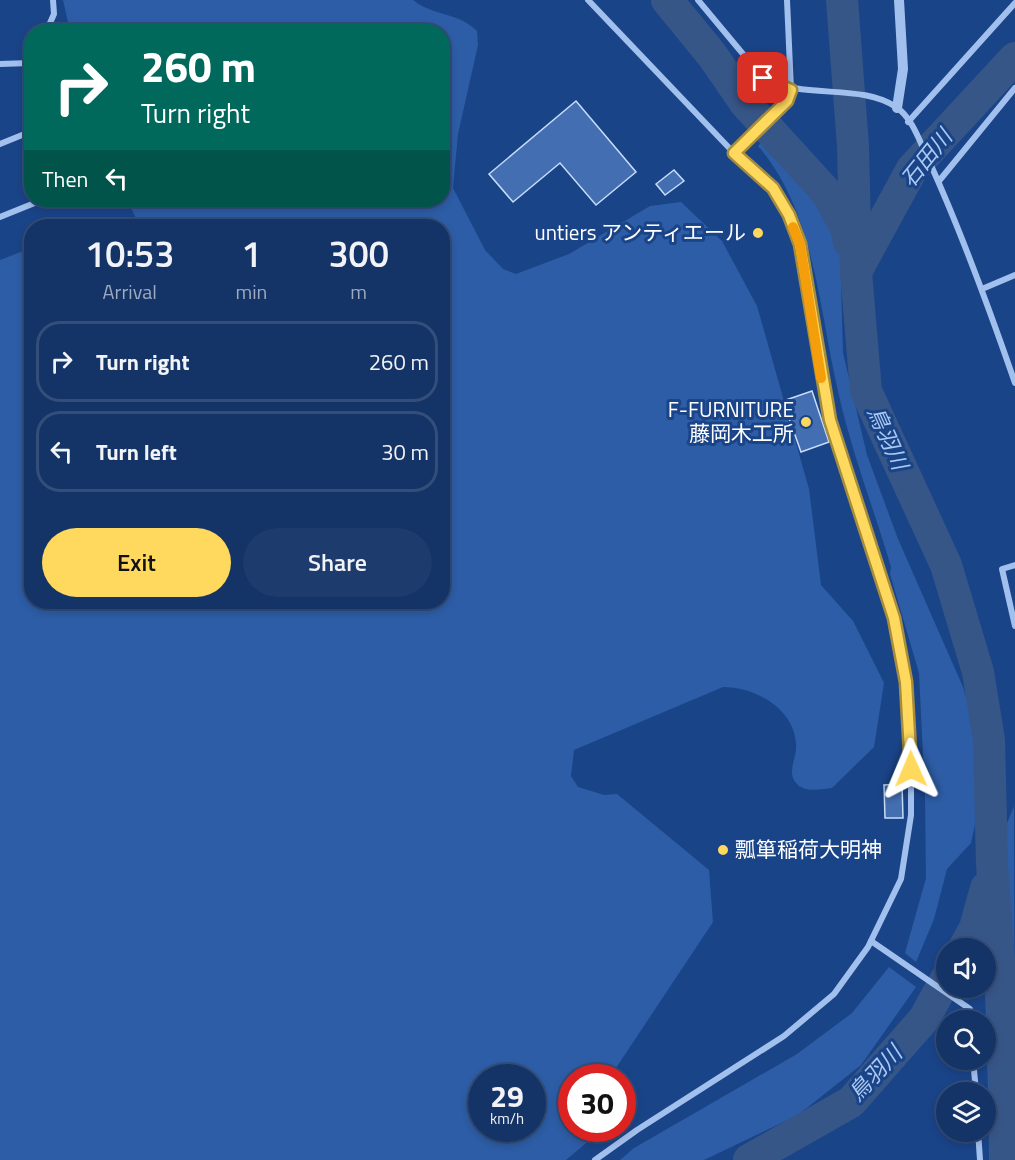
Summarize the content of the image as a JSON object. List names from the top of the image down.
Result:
{
  "water": ["石田川", "鳥羽川"],
  "places": ["untiers アンティエール", "F-FURNITURE 藤岡木工所", "瓢箪稲荷大明神"],
  "page": {
    "turn": ["260 m", "Turn right"],
    "then": "Then",
    "eta": [
      "10:53",
      "Arrival",
      "1",
      "min",
      "300",
      "m"
    ],
    "list": [
      {
        "name": "Turn right",
        "value": "260 m"
      },
      {
        "name": "Turn left",
        "value": "30 m"
      }
    ],
    "buttons": ["Exit", "Share"],
    "speed": "29 km/h",
    "limit": "30"
  }
}
